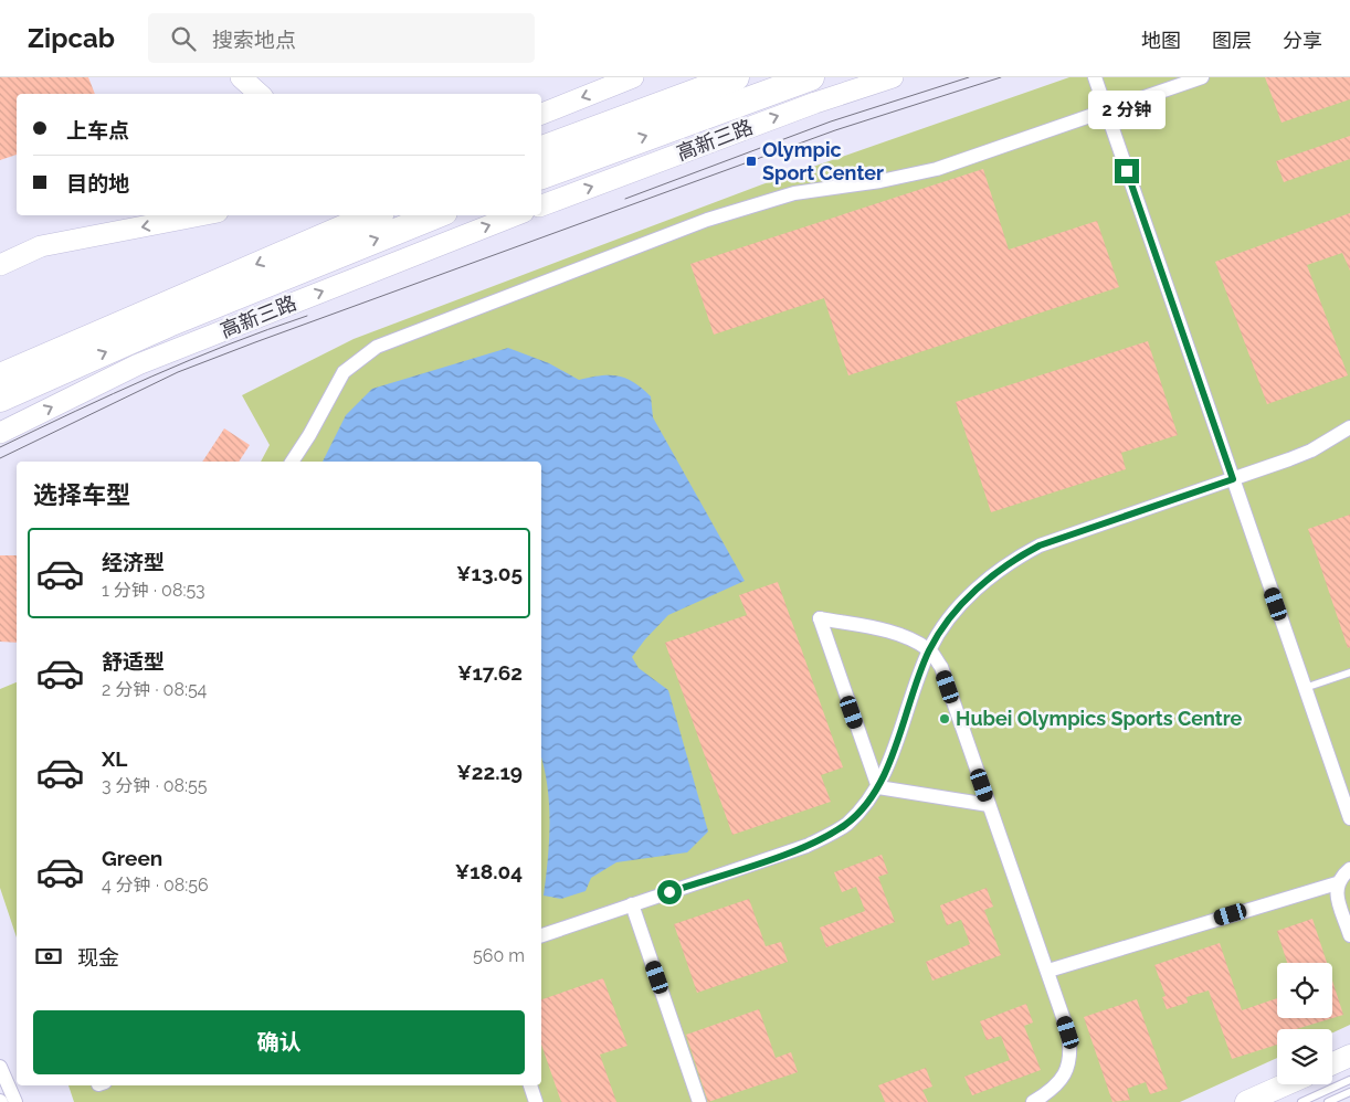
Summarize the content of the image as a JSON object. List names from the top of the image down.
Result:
{
  "streets": {
    "highway": ["高新三路"]
  },
  "places": {
    "transit": ["Olympic Sport Center"],
    "other": ["Hubei Olympics Sports Centre"]
  },
  "page": {
    "header": "Zipcab",
    "search": "搜索地点",
    "nav": ["地图", "图层", "分享"],
    "bubble": "2 分钟",
    "banner": ["上车点", "目的地"],
    "heading": "选择车型",
    "list": [
      {
        "name": "经济型",
        "note": "1 分钟 · 08:53",
        "value": "¥13.05"
      },
      {
        "name": "舒适型",
        "note": "2 分钟 · 08:54",
        "value": "¥17.62"
      },
      {
        "name": "XL",
        "note": "3 分钟 · 08:55",
        "value": "¥22.19"
      },
      {
        "name": "Green",
        "note": "4 分钟 · 08:56",
        "value": "¥18.04"
      }
    ],
    "pay": ["现金", "560 m"],
    "buttons": "确认"
  }
}
